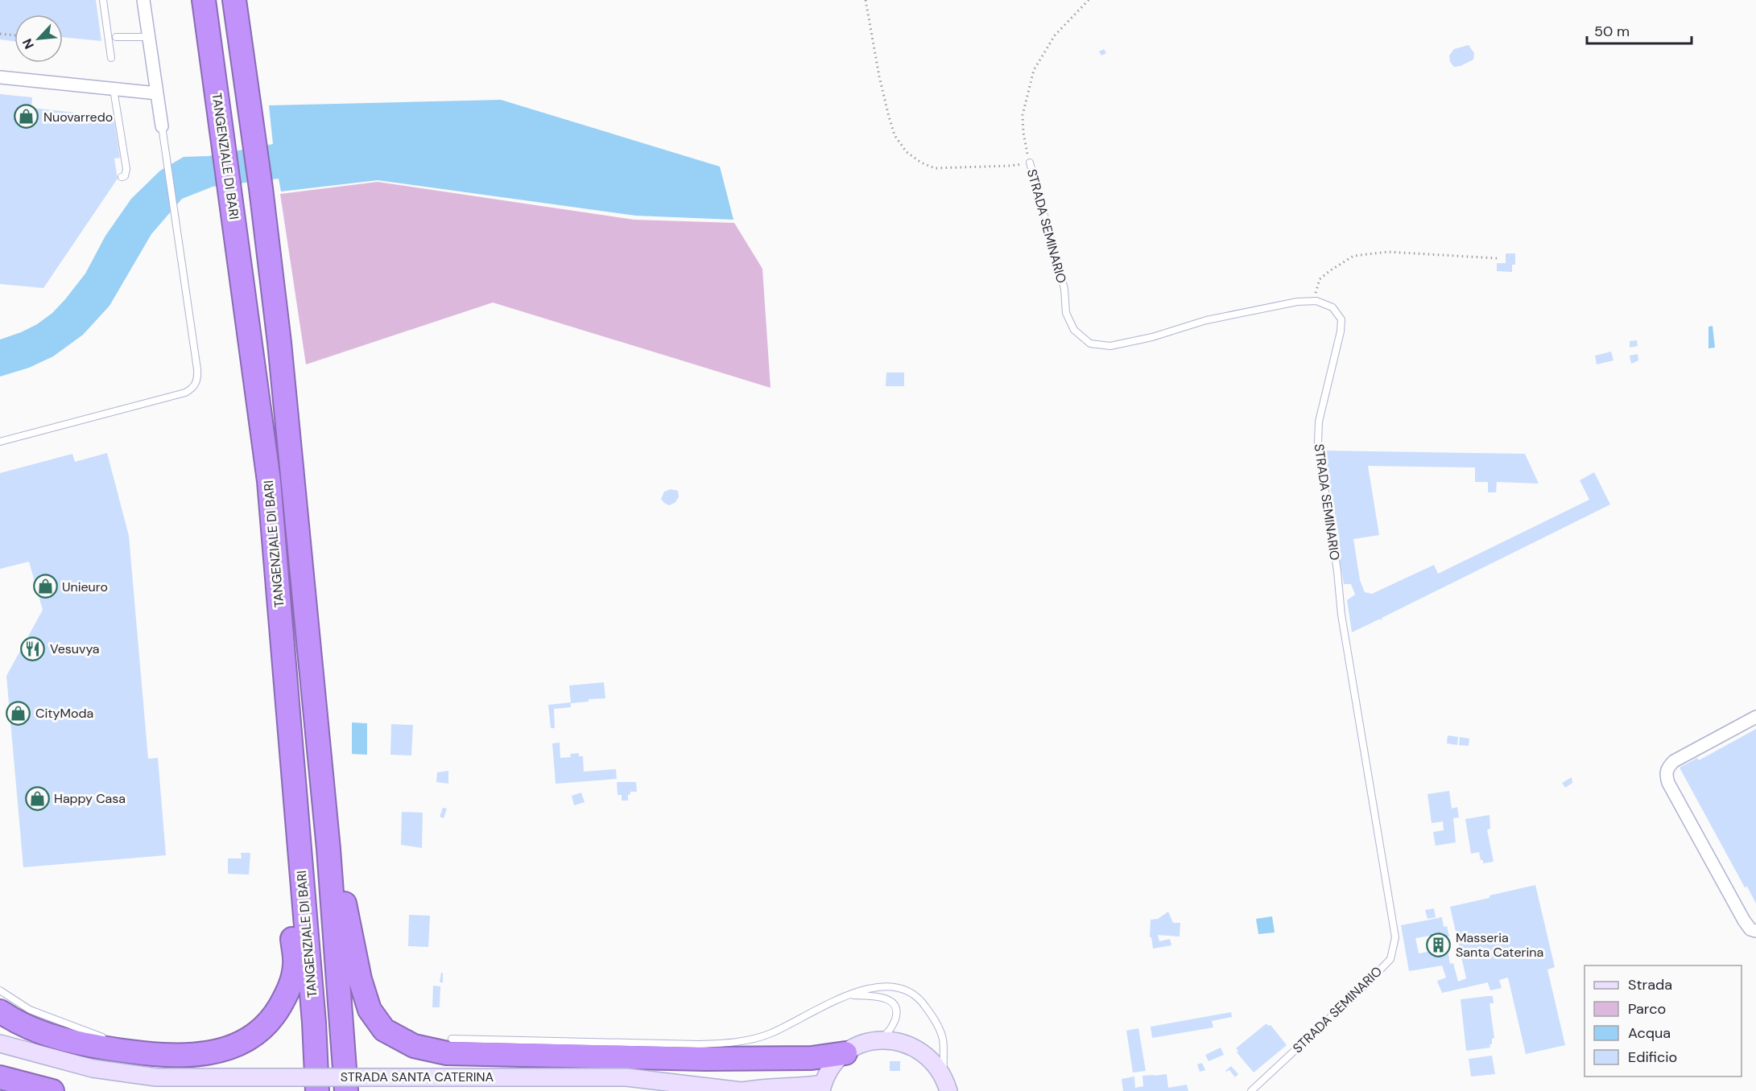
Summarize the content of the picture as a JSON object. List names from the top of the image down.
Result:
{
  "streets": {
    "highway": ["TANGENZIALE DI BARI"],
    "street": ["STRADA SANTA CATERINA"],
    "lane": ["STRADA SEMINARIO"]
  },
  "places": {
    "shop": [
      "Nuovarredo",
      "Unieuro",
      "CityModa",
      "Happy Casa"
    ],
    "restaurant": ["Vesuvya"],
    "building": ["Masseria Santa Caterina"]
  },
  "legend": [
    "Strada",
    "Parco",
    "Acqua",
    "Edificio"
  ],
  "scale_bar": "50 m",
  "north": "bottom left"
}
